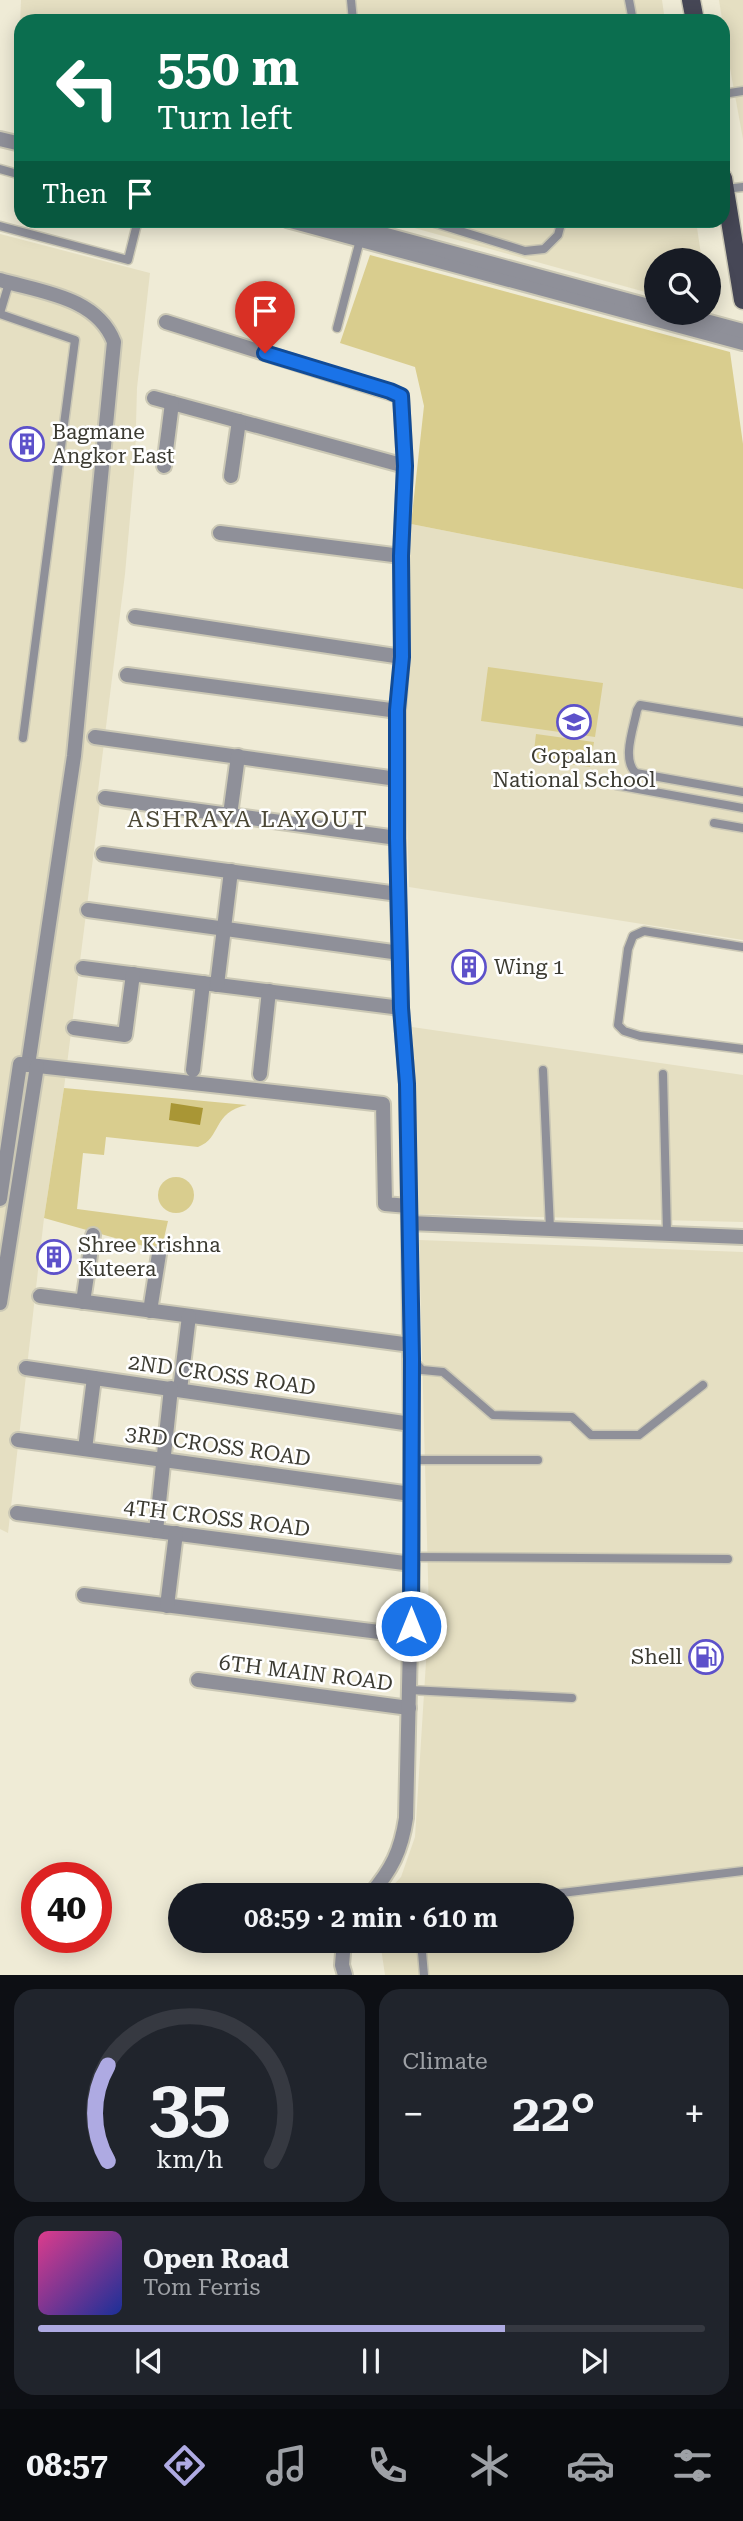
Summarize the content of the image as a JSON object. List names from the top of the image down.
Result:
{
  "streets": {
    "street": [
      "2ND CROSS ROAD",
      "3RD CROSS ROAD",
      "4TH CROSS ROAD",
      "6TH MAIN ROAD"
    ]
  },
  "districts": ["ASHRAYA LAYOUT"],
  "places": {
    "building": ["Bagmane Angkor East", "Wing 1", "Shree Krishna Kuteera"],
    "school or university": ["Gopalan National School"],
    "fuel station": ["Shell"]
  },
  "page": {
    "turn": ["550 m", "Turn left"],
    "then": "Then",
    "limit": "40",
    "trip": "08:59 · 2 min · 610 m",
    "tile": "Climate",
    "heat": ["−", "22°", "+"],
    "song": ["Open Road", "Tom Ferris"],
    "tabs": "08:57",
    "gauge": ["35", "km/h"]
  }
}
